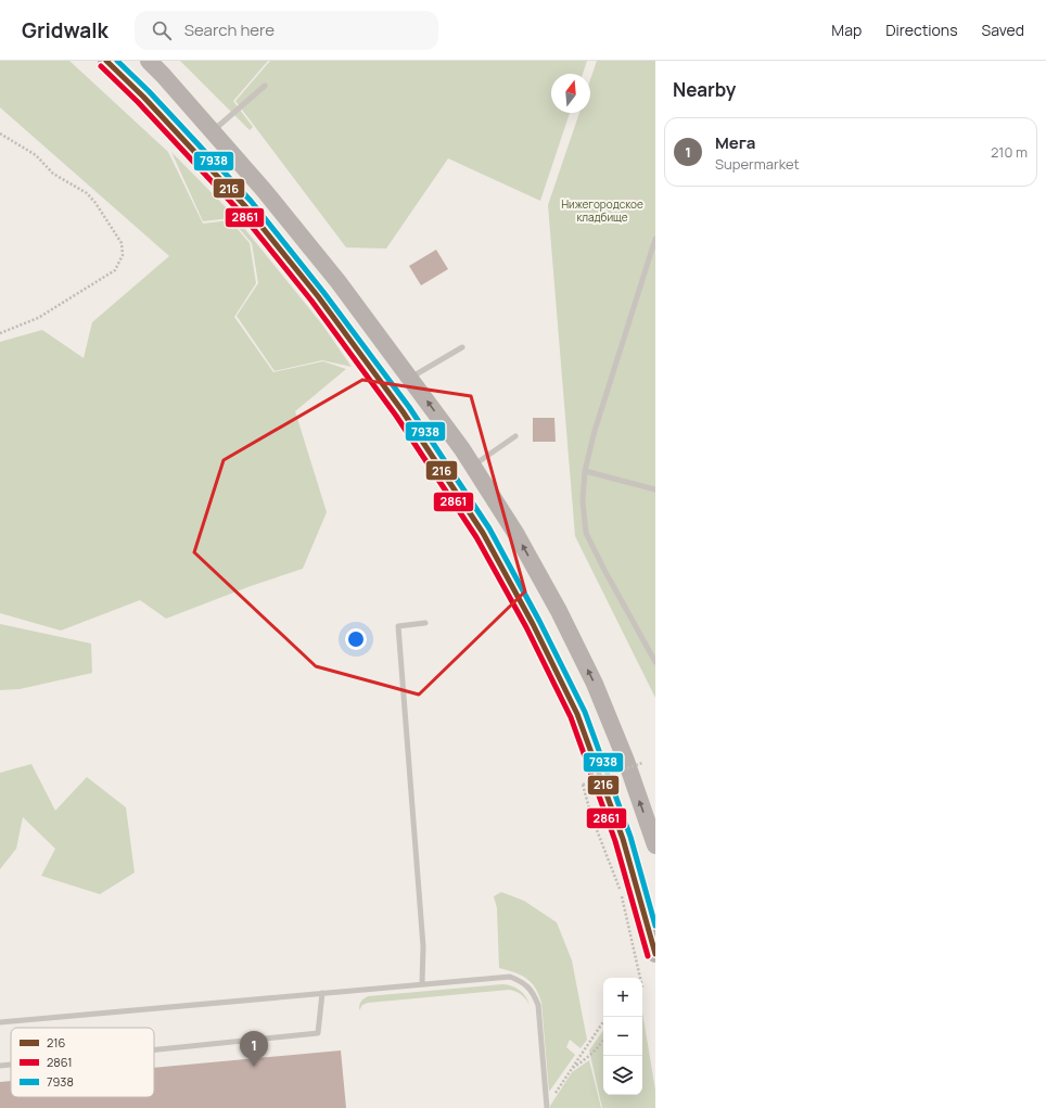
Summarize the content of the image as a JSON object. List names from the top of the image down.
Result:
{
  "parks": ["Нижегородское кладбище"],
  "lines": ["transit line 216", "transit line 7938", "transit line 2861"],
  "legend": ["216", "2861", "7938"],
  "north": "top",
  "page": {
    "header": "Gridwalk",
    "search": "Search here",
    "nav": ["Map", "Directions", "Saved"],
    "heading": "Nearby",
    "list": [
      {
        "mark": "1",
        "name": "Мега",
        "note": "Supermarket",
        "value": "210 m"
      }
    ],
    "map_buttons": ["+", "−"],
    "pins": "1"
  }
}
